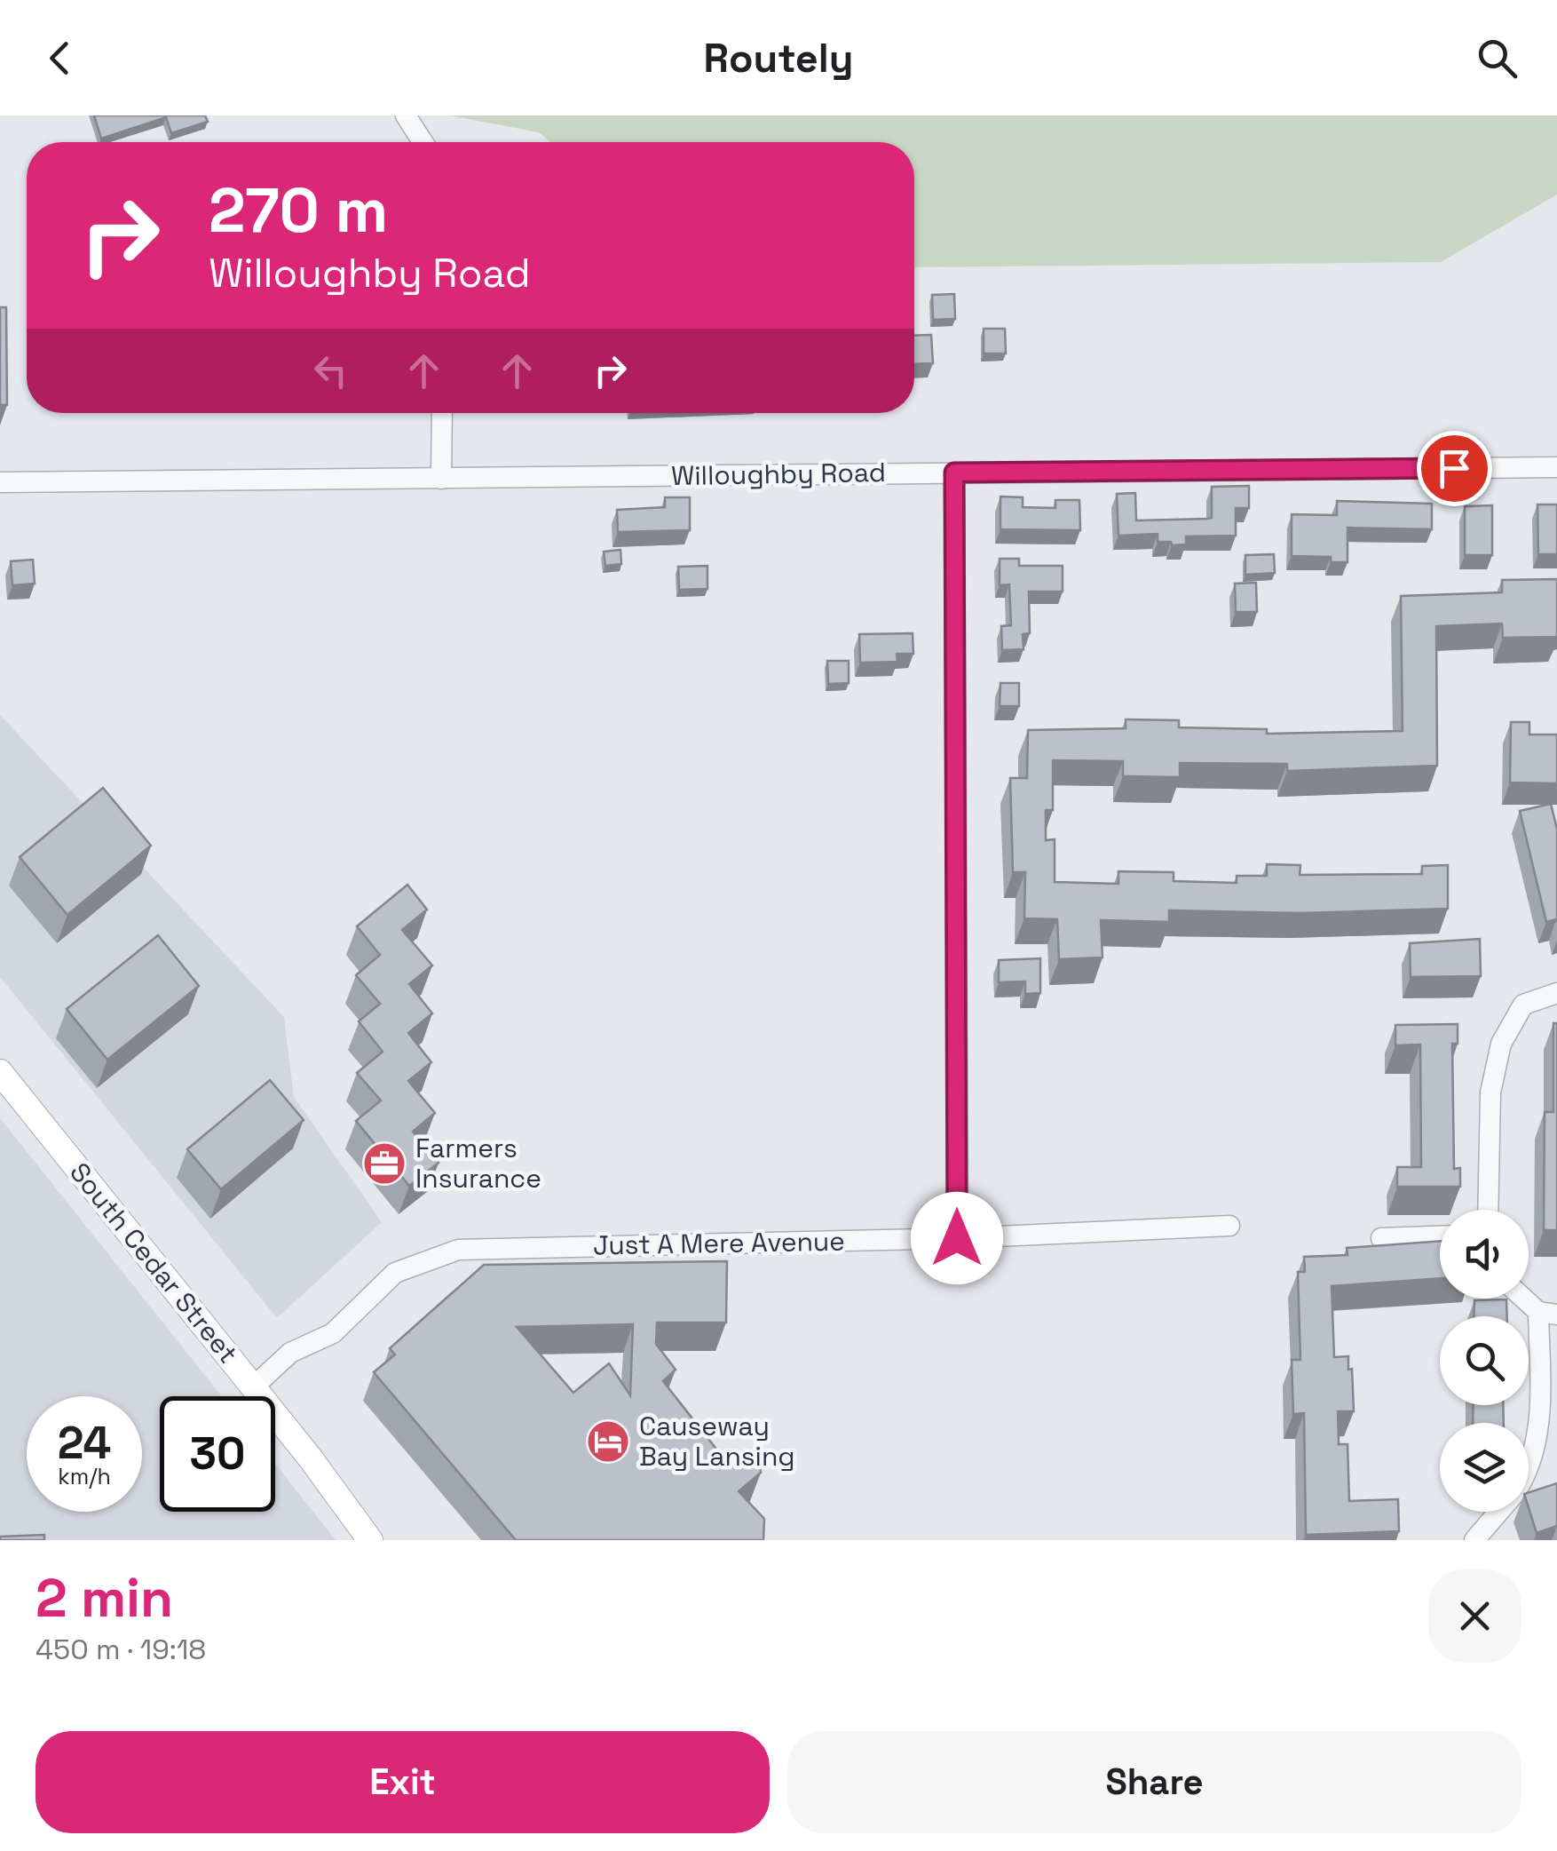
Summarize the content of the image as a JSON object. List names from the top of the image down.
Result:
{
  "streets": {
    "main road": ["South Cedar Street"],
    "street": ["Willoughby Road", "Just A Mere Avenue"]
  },
  "crossings": [
    ["Just A Mere Avenue", "South Cedar Street"]
  ],
  "places": {
    "office": ["Farmers Insurance"],
    "hotel": ["Causeway Bay Lansing"]
  },
  "page": {
    "header": "Routely",
    "turn": ["270 m", "Willoughby Road"],
    "speed": "24 km/h",
    "limit": "30",
    "heading": ["2 min", "450 m · 19:18"],
    "buttons": ["Exit", "Share"]
  }
}
